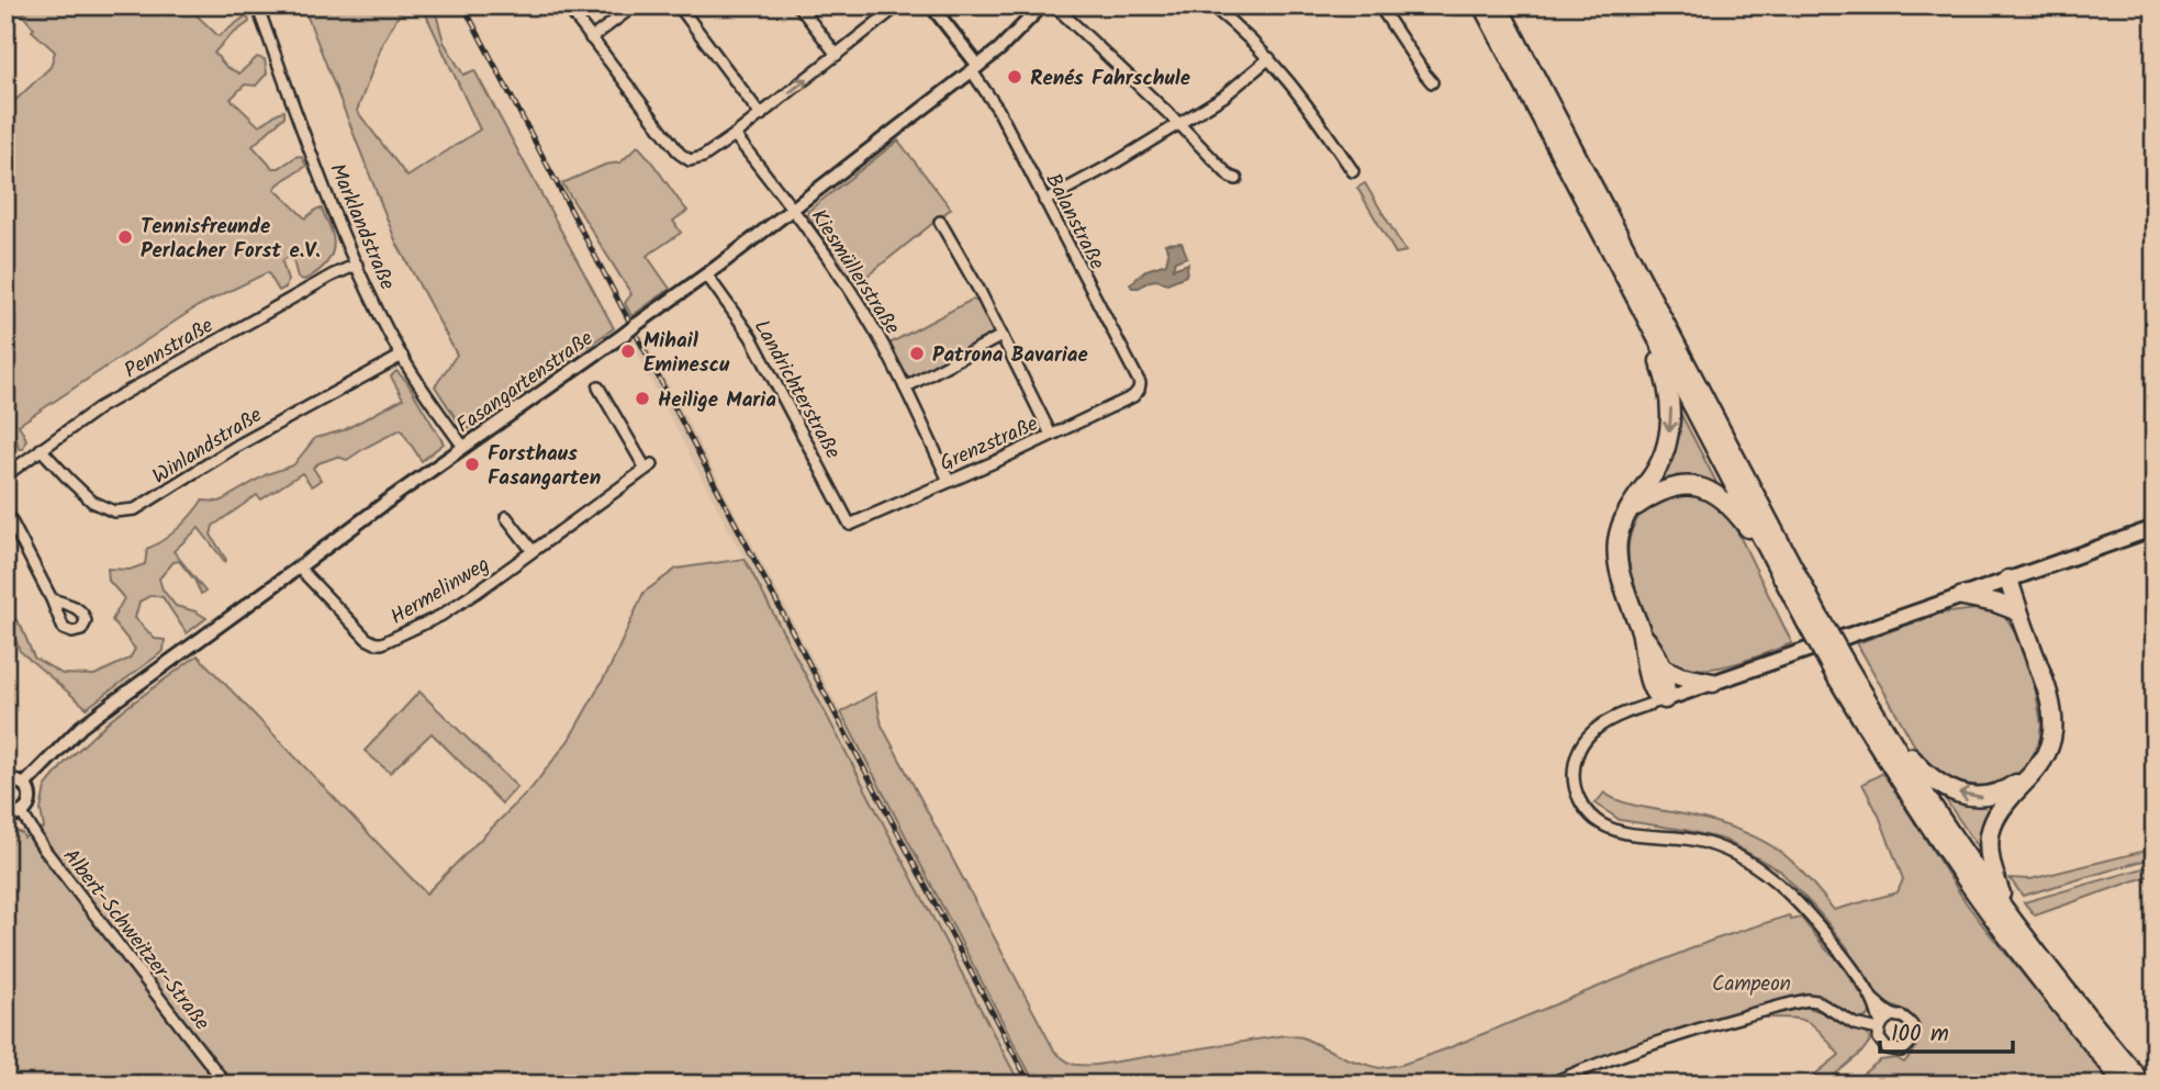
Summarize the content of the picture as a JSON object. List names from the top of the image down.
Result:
{
  "streets": {
    "street": [
      "Balanstraße",
      "Marklandstraße",
      "Kiesmüllerstraße",
      "Pennstraße",
      "Fasangartenstraße",
      "Landrichterstraße",
      "Grenzstraße",
      "Winlandstraße",
      "Hermelinweg",
      "Albert-Schweitzer-Straße"
    ]
  },
  "crossings": [
    ["Balanstraße", "Fasangartenstraße"],
    ["Balanstraße", "Grenzstraße"],
    ["Marklandstraße", "Pennstraße"],
    ["Marklandstraße", "Fasangartenstraße"],
    ["Marklandstraße", "Winlandstraße"],
    ["Kiesmüllerstraße", "Fasangartenstraße"],
    ["Kiesmüllerstraße", "Grenzstraße"],
    ["Pennstraße", "Winlandstraße"],
    ["Fasangartenstraße", "Landrichterstraße"],
    ["Fasangartenstraße", "Hermelinweg"],
    ["Landrichterstraße", "Grenzstraße"]
  ],
  "parks": ["Campeon"],
  "places": [
    "Renés Fahrschule",
    "Tennisfreunde Perlacher Forst e.V.",
    "Mihail Eminescu",
    "Patrona Bavariae",
    "Heilige Maria",
    "Forsthaus Fasangarten"
  ],
  "scale_bar": "100 m"
}
